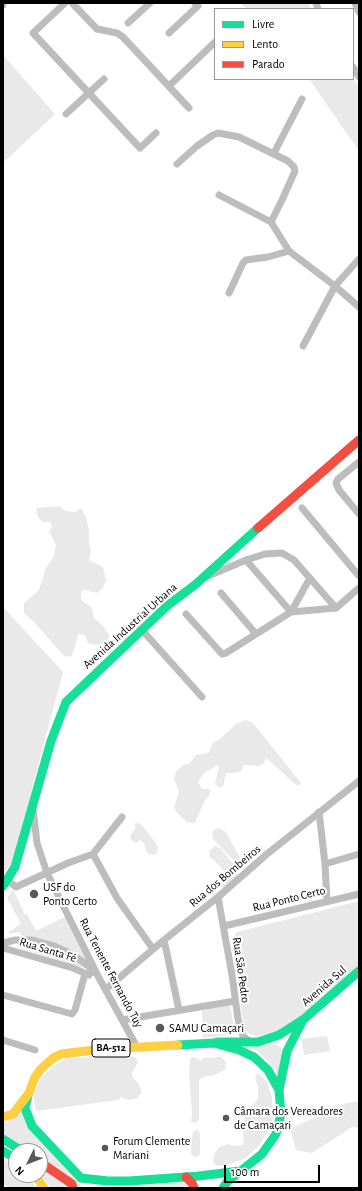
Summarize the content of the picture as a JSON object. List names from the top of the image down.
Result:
{
  "streets": {
    "street": [
      "Avenida Industrial Urbana",
      "Rua dos Bombeiros",
      "Rua Ponto Certo",
      "Rua Santa Fé",
      "Rua São Pedro",
      "Rua Tenente Fernando Tuy",
      "Avenida Sul",
      "BA-512"
    ]
  },
  "crossings": [
    ["Avenida Industrial Urbana", "Rua Tenente Fernando Tuy"],
    ["Rua dos Bombeiros", "Rua São Pedro"],
    ["Rua dos Bombeiros", "Rua Tenente Fernando Tuy"],
    ["Rua Ponto Certo", "Rua São Pedro"],
    ["Rua Santa Fé", "Rua Tenente Fernando Tuy"],
    ["Rua São Pedro", "Avenida Sul"],
    ["Rua Tenente Fernando Tuy", "BA-512"],
    ["Avenida Sul", "BA-512"]
  ],
  "places": [
    "USF do Ponto Certo",
    "SAMU Camaçari",
    "Câmara dos Vereadores de Camaçari",
    "Forum Clemente Mariani"
  ],
  "legend": ["Livre", "Lento", "Parado"],
  "scale_bar": "100 m",
  "north": "bottom left"
}
